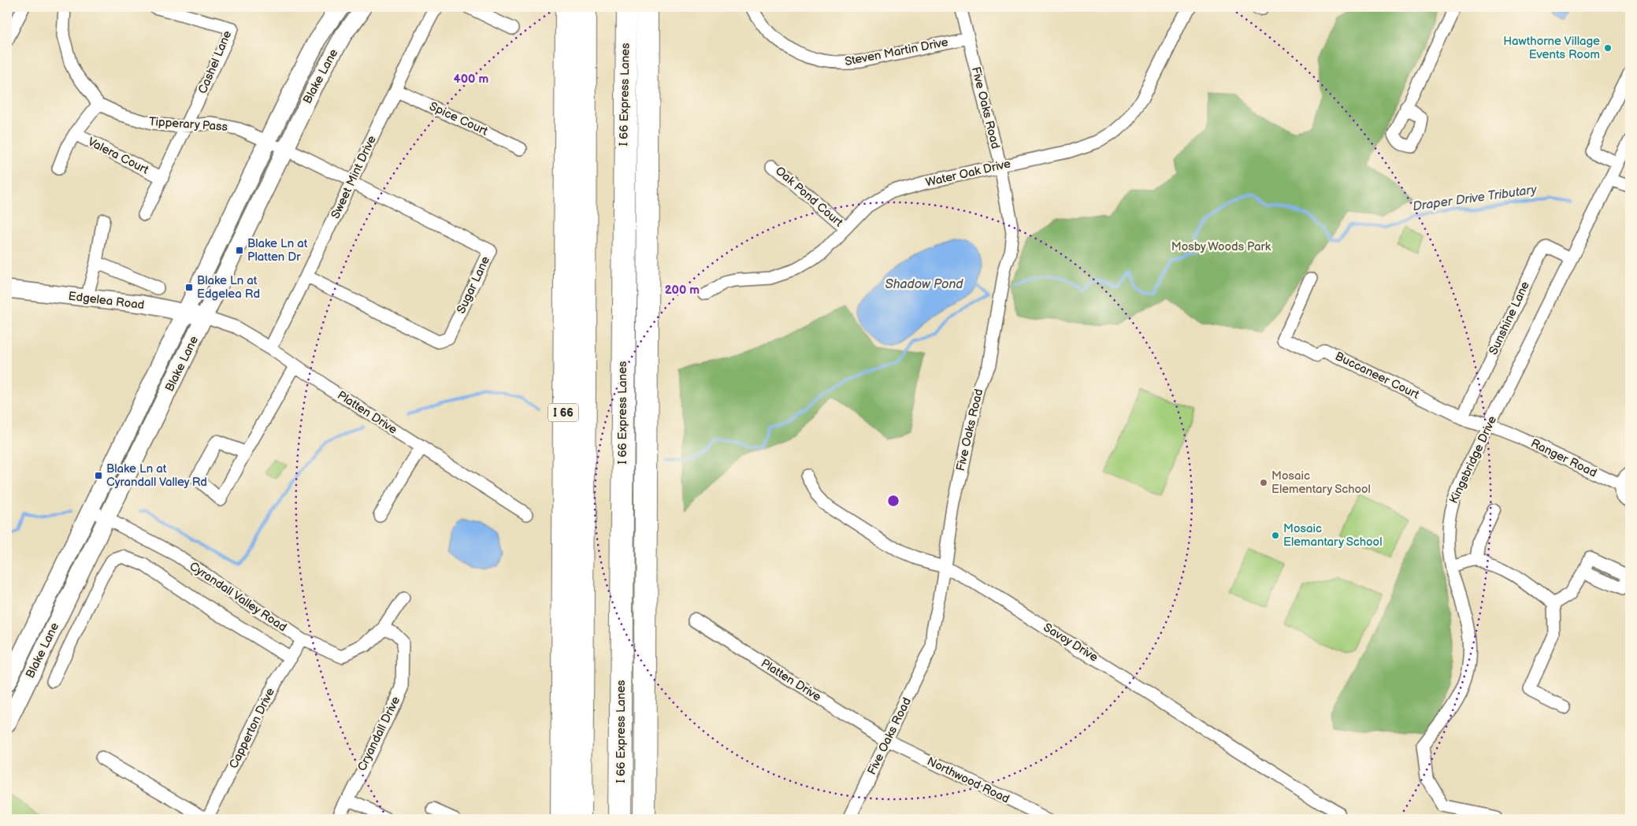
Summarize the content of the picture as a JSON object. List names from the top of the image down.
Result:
{
  "streets": {
    "highway": ["I 66 Express Lanes", "I 66"],
    "main road": ["Blake Lane", "Edgelea Road"],
    "street": [
      "Steven Martin Drive",
      "Cashel Lane",
      "Five Oaks Road",
      "Spice Court",
      "Tipperary Pass",
      "Valera Court",
      "Water Oak Drive",
      "Sweet Mint Drive",
      "Oak Pond Court",
      "Sugar Lane",
      "Sunshine Lane",
      "Buccaneer Court",
      "Platten Drive",
      "Ranger Road",
      "Kingsbridge Drive",
      "Cyrandall Valley Road",
      "Savoy Drive",
      "Capperton Drive",
      "Cryandall Drive",
      "Northwood Road"
    ]
  },
  "crossings": [
    ["Steven Martin Drive", "Five Oaks Road"],
    ["Cashel Lane", "Tipperary Pass"],
    ["Cashel Lane", "Valera Court"],
    ["Blake Lane", "Tipperary Pass"],
    ["Blake Lane", "Sugar Lane"],
    ["Blake Lane", "Edgelea Road"],
    ["Blake Lane", "Platten Drive"],
    ["Blake Lane", "Cyrandall Valley Road"],
    ["Five Oaks Road", "Water Oak Drive"],
    ["Five Oaks Road", "Platten Drive"],
    ["Five Oaks Road", "Savoy Drive"],
    ["Five Oaks Road", "Northwood Road"],
    ["Spice Court", "Sweet Mint Drive"],
    ["Tipperary Pass", "Valera Court"],
    ["Tipperary Pass", "Sugar Lane"],
    ["Water Oak Drive", "Oak Pond Court"],
    ["Sweet Mint Drive", "Sugar Lane"],
    ["Sweet Mint Drive", "Platten Drive"],
    ["Edgelea Road", "Platten Drive"],
    ["Sunshine Lane", "Buccaneer Court"],
    ["Sunshine Lane", "Kingsbridge Drive"],
    ["Buccaneer Court", "Ranger Road"],
    ["Buccaneer Court", "Kingsbridge Drive"],
    ["Platten Drive", "Northwood Road"],
    ["Ranger Road", "Kingsbridge Drive"],
    ["Cyrandall Valley Road", "Capperton Drive"],
    ["Cyrandall Valley Road", "Cryandall Drive"]
  ],
  "water": ["Draper Drive Tributary", "Shadow Pond"],
  "parks": ["Mosby Woods Park"],
  "places": {
    "other": ["Hawthorne Village Events Room", "Mosaic Elementary School", "Mosaic Elemantary School"],
    "transit": ["Blake Ln at Platten Dr", "Blake Ln at Edgelea Rd", "Blake Ln at Cyrandall Valley Rd"]
  },
  "rings": ["400 m", "200 m"]
}
